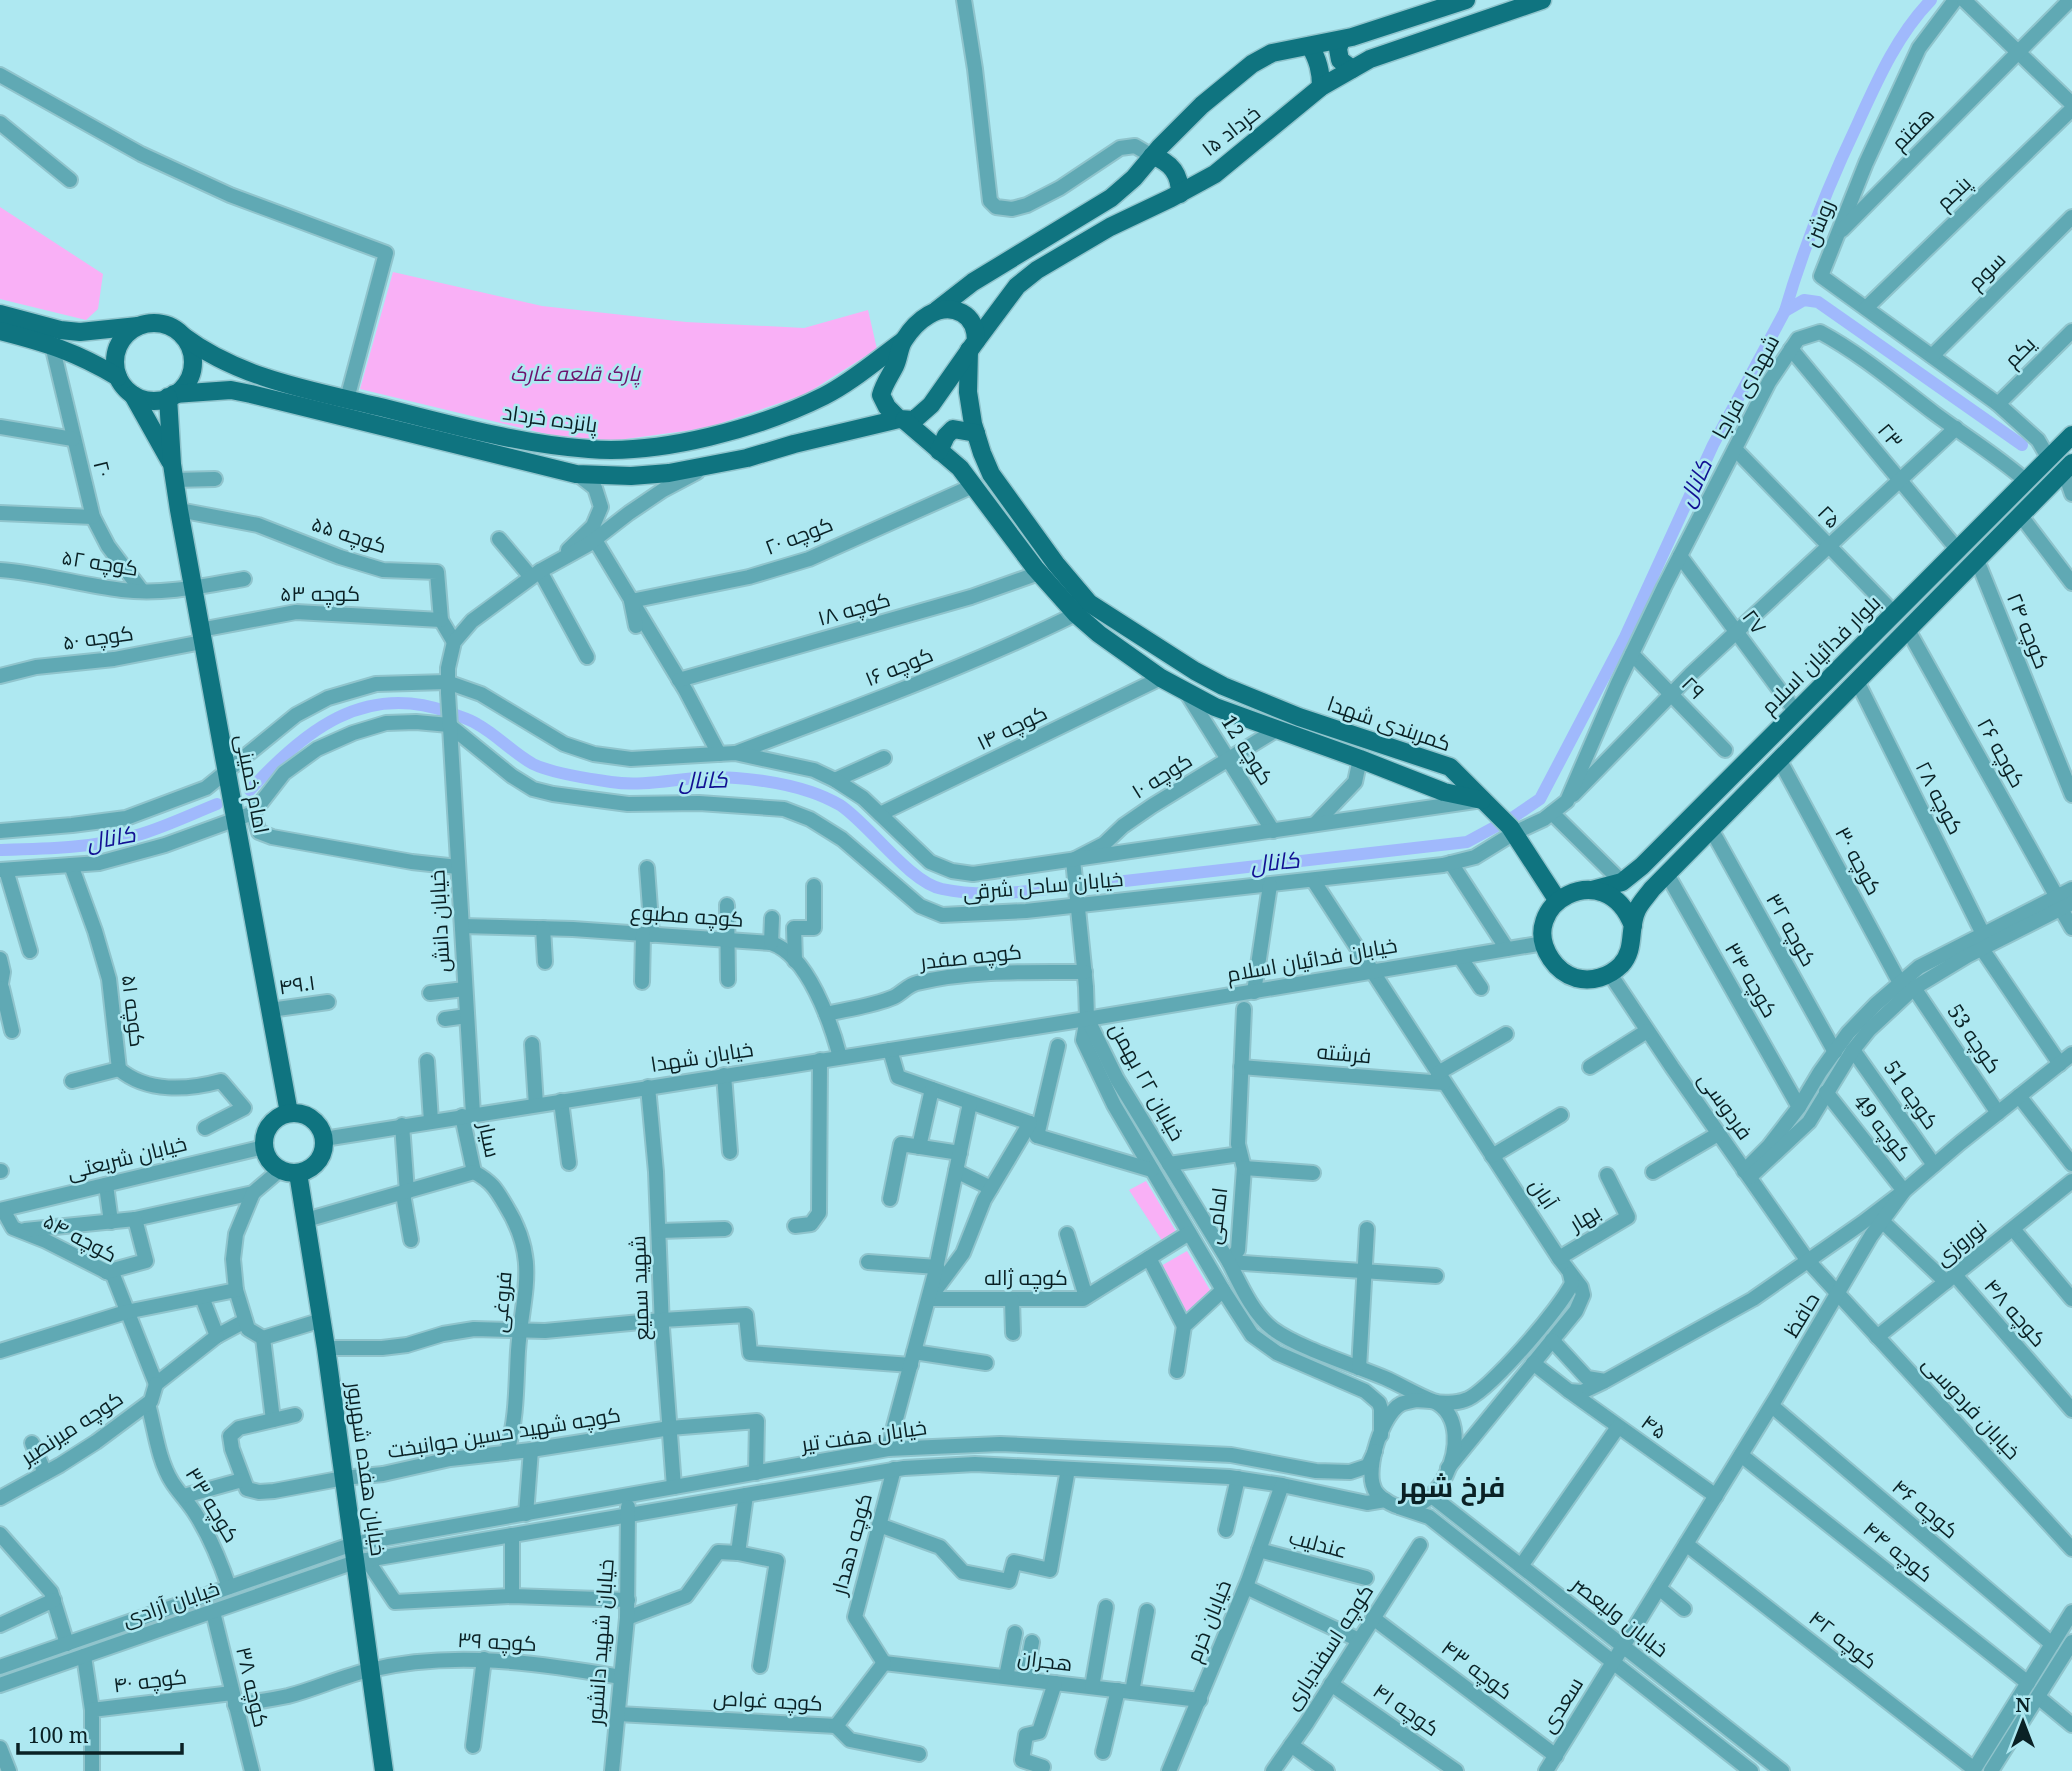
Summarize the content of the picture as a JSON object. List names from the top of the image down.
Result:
{
  "streets": {
    "main road": [
      "۱۵ خرداد",
      "پانزده خرداد",
      "بلوار فدائیان اسلام",
      "کمربندی شهدا",
      "امام خمینی",
      "خیابان هفده شهریور"
    ],
    "street": [
      "هفتم",
      "پنجم",
      "روشن",
      "سوم",
      "یکم",
      "شهدای فراجا",
      "۲۳",
      "۲۰",
      "۲۵",
      "کوچه ۵۵",
      "کوچه ۲۰",
      "کوچه ۵۲",
      "کوچه ۵۳",
      "کوچه ۱۸",
      "۲۷",
      "کوچه ۲۴",
      "کوچه ۵۰",
      "کوچه ۱۶",
      "۲۹",
      "کوچه ۱۴",
      "کوچه 12",
      "کوچه ۲۶",
      "کوچه ۱۰",
      "کوچه ۲۸",
      "کوچه ۳۰",
      "خیابان ساحل شرقی",
      "کوچه مطبوع",
      "خیابان دانش",
      "کوچه ۳۲",
      "کوچه صفدر",
      "خیابان فدائیان اسلام",
      "کوچه ۳۴",
      "۴۹.۱",
      "کوچه ۵۱",
      "کوچه 53",
      "فرشته",
      "خیابان شهدا",
      "خیابان ۲۲ بهمن",
      "کوچه 51",
      "فردوسی",
      "کوچه 49",
      "سیار",
      "خیابان شریعتی",
      "آبان",
      "امامی",
      "بهار",
      "کوچه ۵۴",
      "نوروزی",
      "کوچه ژاله",
      "شهید سمیع",
      "فروغی",
      "کوچه ۴۸",
      "حافظ",
      "خیابان فردوسی",
      "۴۵",
      "کوچه میرنصیر",
      "کوچه شهید حسین جوانبخت",
      "خیابان هفت تیر",
      "کوچه ۳۳",
      "کوچه ۴۶",
      "کوچه دهدار",
      "عندلیب",
      "کوچه ۴۴",
      "خیابان آزادی",
      "خیابان ولیعصر",
      "خیابان خرم",
      "کوچه ۴۲",
      "کوچه ۳۹",
      "خیابان شهید دانشور",
      "کوچه اسفندیاری",
      "هجران",
      "کوچه ۴۳",
      "کوچه ۴۰",
      "کوچه ۳۸",
      "کوچه غواص",
      "سعدی",
      "کوچه ۴۱"
    ]
  },
  "crossings": [
    ["هفتم", "روشن"],
    ["۱۵ خرداد", "پانزده خرداد"],
    ["۱۵ خرداد", "کمربندی شهدا"],
    ["پنجم", "روشن"],
    ["روشن", "سوم"],
    ["روشن", "یکم"],
    ["روشن", "بلوار فدائیان اسلام"],
    ["شهدای فراجا", "۲۳"],
    ["شهدای فراجا", "۲۵"],
    ["شهدای فراجا", "۲۷"],
    ["شهدای فراجا", "بلوار فدائیان اسلام"],
    ["شهدای فراجا", "۲۹"],
    ["شهدای فراجا", "خیابان ساحل شرقی"],
    ["پانزده خرداد", "کمربندی شهدا"],
    ["پانزده خرداد", "امام خمینی"],
    ["۲۳", "بلوار فدائیان اسلام"],
    ["۲۰", "کوچه ۵۲"],
    ["۲۵", "بلوار فدائیان اسلام"],
    ["کوچه ۵۵", "کوچه ۵۳"],
    ["کوچه ۵۵", "امام خمینی"],
    ["کوچه ۵۵", "خیابان دانش"],
    ["کوچه ۲۰", "کمربندی شهدا"],
    ["کوچه ۵۲", "امام خمینی"],
    ["کوچه ۵۳", "کوچه ۵۰"],
    ["کوچه ۵۳", "امام خمینی"],
    ["کوچه ۱۸", "کمربندی شهدا"],
    ["۲۷", "بلوار فدائیان اسلام"],
    ["کوچه ۲۴", "بلوار فدائیان اسلام"],
    ["کوچه ۵۰", "امام خمینی"],
    ["بلوار فدائیان اسلام", "کوچه ۲۶"],
    ["بلوار فدائیان اسلام", "کوچه ۲۸"],
    ["بلوار فدائیان اسلام", "کوچه ۳۰"],
    ["بلوار فدائیان اسلام", "کوچه ۳۲"],
    ["بلوار فدائیان اسلام", "خیابان فدائیان اسلام"],
    ["بلوار فدائیان اسلام", "کوچه ۳۴"],
    ["بلوار فدائیان اسلام", "فردوسی"],
    ["کوچه ۱۶", "کمربندی شهدا"],
    ["کوچه ۱۶", "خیابان ساحل شرقی"],
    ["کمربندی شهدا", "کوچه ۱۴"],
    ["کمربندی شهدا", "کوچه 12"],
    ["کمربندی شهدا", "کوچه ۱۰"],
    ["کمربندی شهدا", "خیابان ساحل شرقی"],
    ["کوچه ۱۴", "خیابان ساحل شرقی"],
    ["کوچه 12", "کوچه ۱۰"],
    ["کوچه 12", "خیابان ساحل شرقی"],
    ["کوچه ۱۰", "خیابان ساحل شرقی"],
    ["امام خمینی", "خیابان ساحل شرقی"],
    ["امام خمینی", "۴۹.۱"],
    ["امام خمینی", "خیابان شهدا"],
    ["امام خمینی", "خیابان شریعتی"],
    ["امام خمینی", "خیابان هفده شهریور"],
    ["کوچه ۲۸", "حافظ"],
    ["کوچه ۳۰", "کوچه 53"],
    ["خیابان ساحل شرقی", "خیابان دانش"],
    ["خیابان ساحل شرقی", "آبان"],
    ["کوچه مطبوع", "خیابان دانش"],
    ["کوچه مطبوع", "کوچه صفدر"],
    ["کوچه مطبوع", "خیابان شهدا"],
    ["خیابان دانش", "خیابان شهدا"],
    ["خیابان دانش", "سیار"],
    ["خیابان فدائیان اسلام", "خیابان شهدا"],
    ["خیابان فدائیان اسلام", "خیابان ۲۲ بهمن"],
    ["خیابان فدائیان اسلام", "فردوسی"],
    ["خیابان فدائیان اسلام", "آبان"],
    ["کوچه 53", "حافظ"],
    ["فرشته", "آبان"],
    ["فرشته", "امامی"],
    ["خیابان شهدا", "خیابان ۲۲ بهمن"],
    ["خیابان شهدا", "سیار"],
    ["خیابان شهدا", "خیابان شریعتی"],
    ["خیابان شهدا", "شهید سمیع"],
    ["خیابان شهدا", "خیابان هفده شهریور"],
    ["خیابان ۲۲ بهمن", "امامی"],
    ["خیابان ۲۲ بهمن", "کوچه ژاله"],
    ["خیابان ۲۲ بهمن", "خیابان هفت تیر"],
    ["خیابان ۲۲ بهمن", "خیابان ولیعصر"],
    ["کوچه 51", "حافظ"],
    ["فردوسی", "حافظ"],
    ["فردوسی", "خیابان فردوسی"],
    ["کوچه 49", "حافظ"],
    ["سیار", "فروغی"],
    ["خیابان شریعتی", "کوچه ۵۴"],
    ["خیابان شریعتی", "خیابان هفده شهریور"],
    ["آبان", "بهار"],
    ["کوچه ۵۴", "کوچه میرنصیر"],
    ["نوروزی", "کوچه ۴۸"],
    ["نوروزی", "خیابان فردوسی"],
    ["شهید سمیع", "کوچه شهید حسین جوانبخت"],
    ["شهید سمیع", "خیابان هفت تیر"],
    ["فروغی", "کوچه شهید حسین جوانبخت"],
    ["کوچه ۴۸", "حافظ"],
    ["حافظ", "خیابان فردوسی"],
    ["حافظ", "۴۵"],
    ["حافظ", "کوچه ۴۶"],
    ["حافظ", "کوچه ۴۴"],
    ["حافظ", "خیابان ولیعصر"],
    ["حافظ", "کوچه ۴۲"],
    ["حافظ", "سعدی"],
    ["کوچه میرنصیر", "کوچه ۳۳"],
    ["کوچه شهید حسین جوانبخت", "خیابان هفت تیر"],
    ["کوچه شهید حسین جوانبخت", "خیابان هفده شهریور"],
    ["خیابان هفت تیر", "خیابان هفده شهریور"],
    ["خیابان هفت تیر", "کوچه دهدار"],
    ["خیابان هفت تیر", "خیابان آزادی"],
    ["خیابان هفت تیر", "خیابان ولیعصر"],
    ["خیابان هفت تیر", "خیابان خرم"],
    ["خیابان هفت تیر", "خیابان شهید دانشور"],
    ["خیابان هفده شهریور", "خیابان آزادی"],
    ["خیابان هفده شهریور", "کوچه ۳۹"],
    ["خیابان هفده شهریور", "کوچه ۴۰"],
    ["کوچه ۳۳", "خیابان آزادی"],
    ["کوچه دهدار", "هجران"],
    ["کوچه دهدار", "کوچه غواص"],
    ["عندلیب", "خیابان خرم"],
    ["خیابان آزادی", "کوچه ۳۸"],
    ["خیابان ولیعصر", "سعدی"],
    ["خیابان خرم", "هجران"],
    ["کوچه ۳۹", "خیابان شهید دانشور"],
    ["کوچه ۳۹", "کوچه ۴۰"],
    ["خیابان شهید دانشور", "کوچه غواص"],
    ["کوچه اسفندیاری", "کوچه ۴۳"],
    ["کوچه اسفندیاری", "کوچه ۴۱"],
    ["هجران", "کوچه غواص"],
    ["کوچه ۴۳", "سعدی"],
    ["کوچه ۴۰", "کوچه ۳۸"]
  ],
  "districts": ["فرخ شهر"],
  "water": ["کانال"],
  "parks": ["پارک قلعه غارک"],
  "scale_bar": "100 m",
  "north": "top"
}
